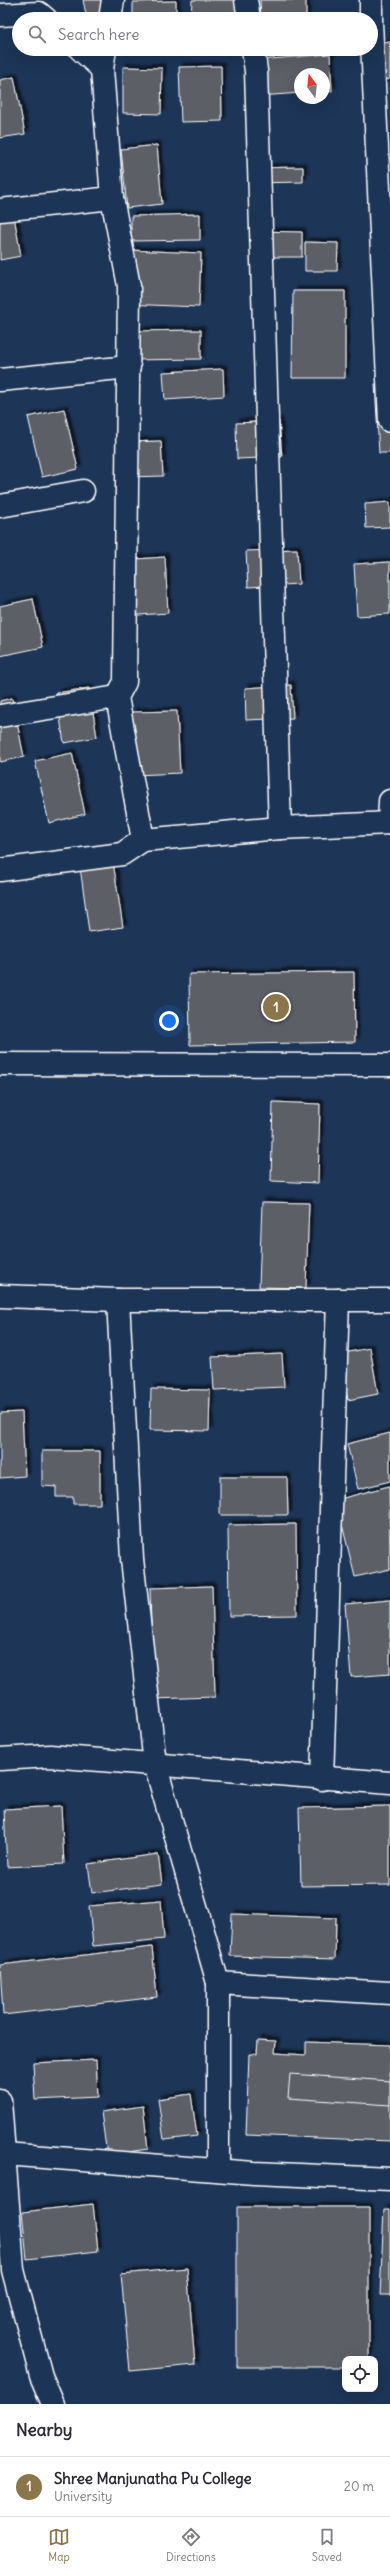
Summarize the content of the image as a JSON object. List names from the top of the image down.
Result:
{
  "north": "top",
  "page": {
    "search": "Search here",
    "pins": "1",
    "heading": "Nearby",
    "list": [
      {
        "mark": "1",
        "name": "Shree Manjunatha Pu College",
        "note": "University",
        "value": "20 m"
      }
    ],
    "nav": ["Map", "Directions", "Saved"]
  }
}
